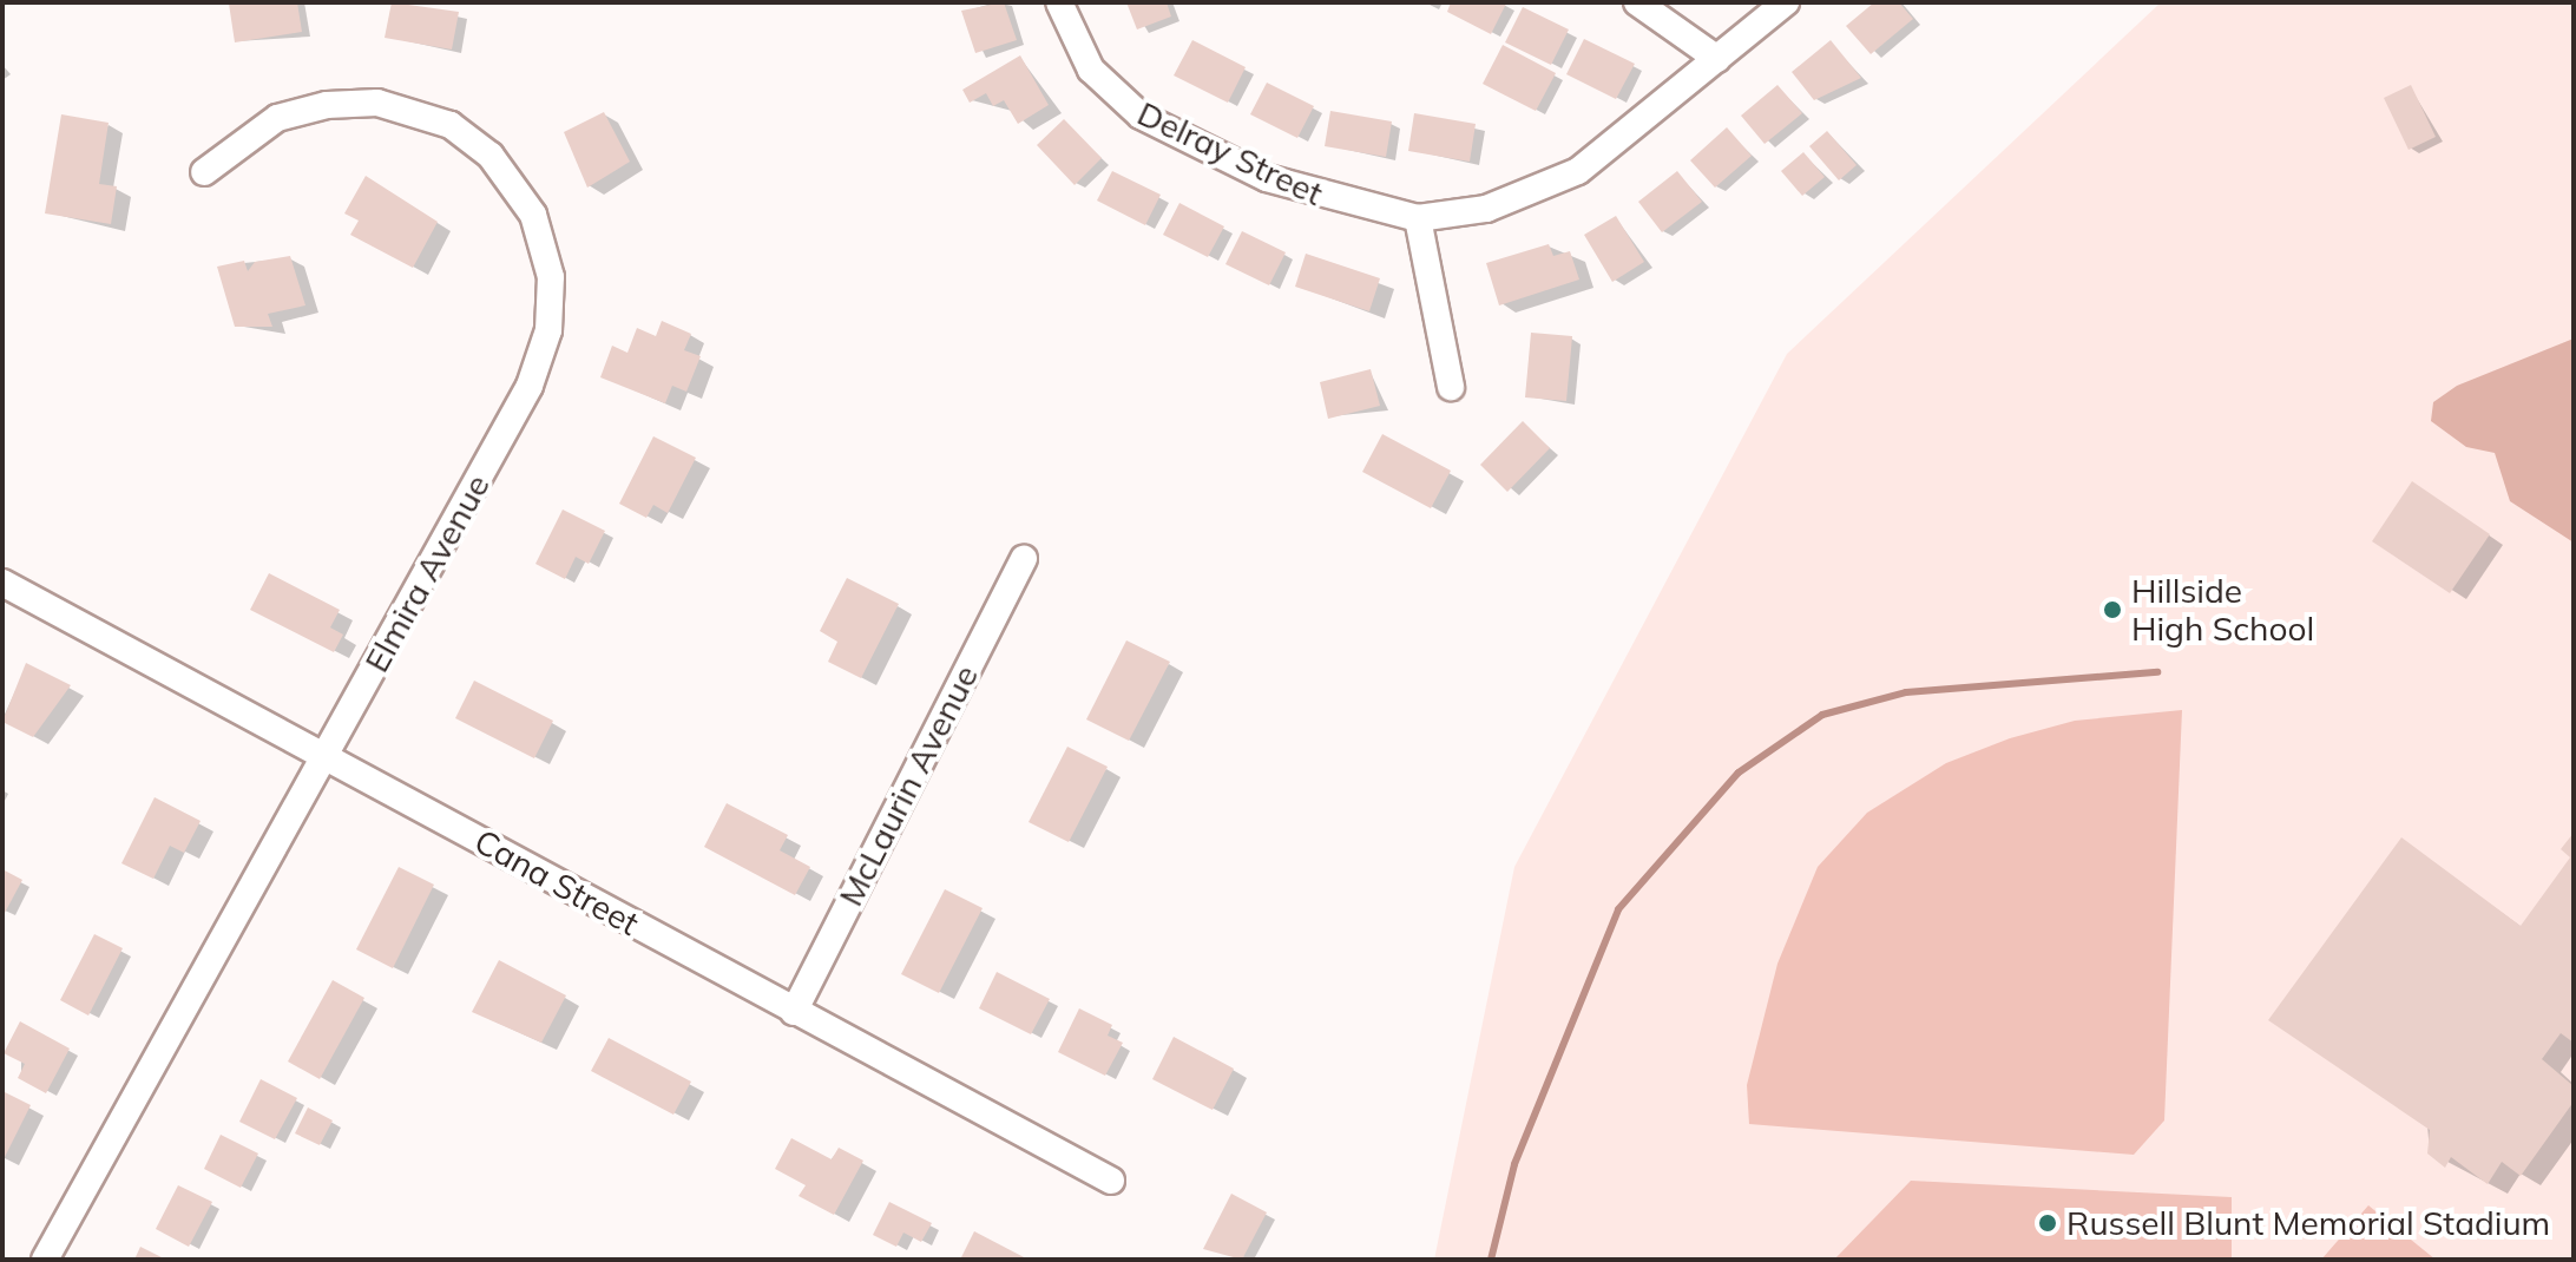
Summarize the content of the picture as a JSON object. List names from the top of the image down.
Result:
{
  "streets": {
    "street": [
      "Delray Street",
      "Elmira Avenue",
      "McLaurin Avenue",
      "Cana Street"
    ]
  },
  "crossings": [
    ["Elmira Avenue", "Cana Street"],
    ["McLaurin Avenue", "Cana Street"]
  ],
  "places": ["Hillside High School", "Russell Blunt Memorial Stadium"]
}
